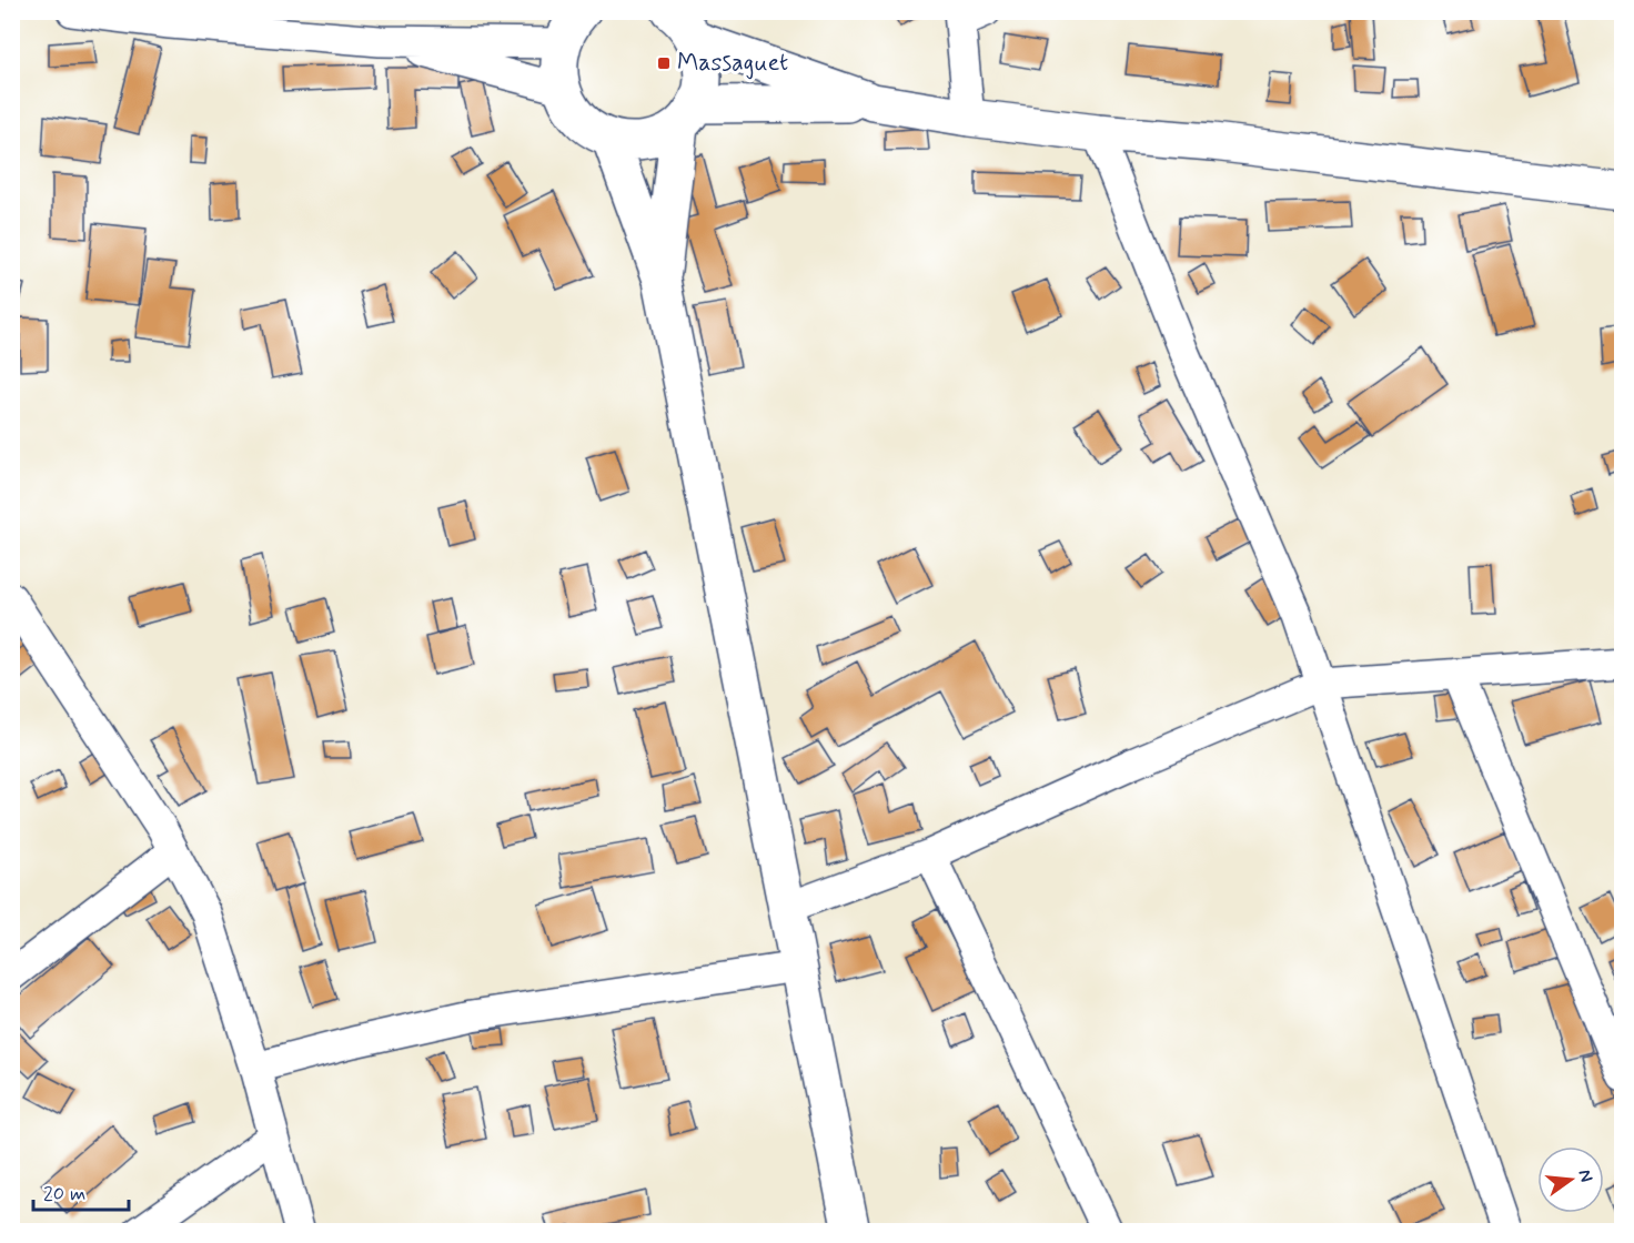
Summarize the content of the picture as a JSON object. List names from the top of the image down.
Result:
{
  "places": {
    "transit": ["Massaguet"]
  },
  "scale_bar": "20 m",
  "north": "right"
}
